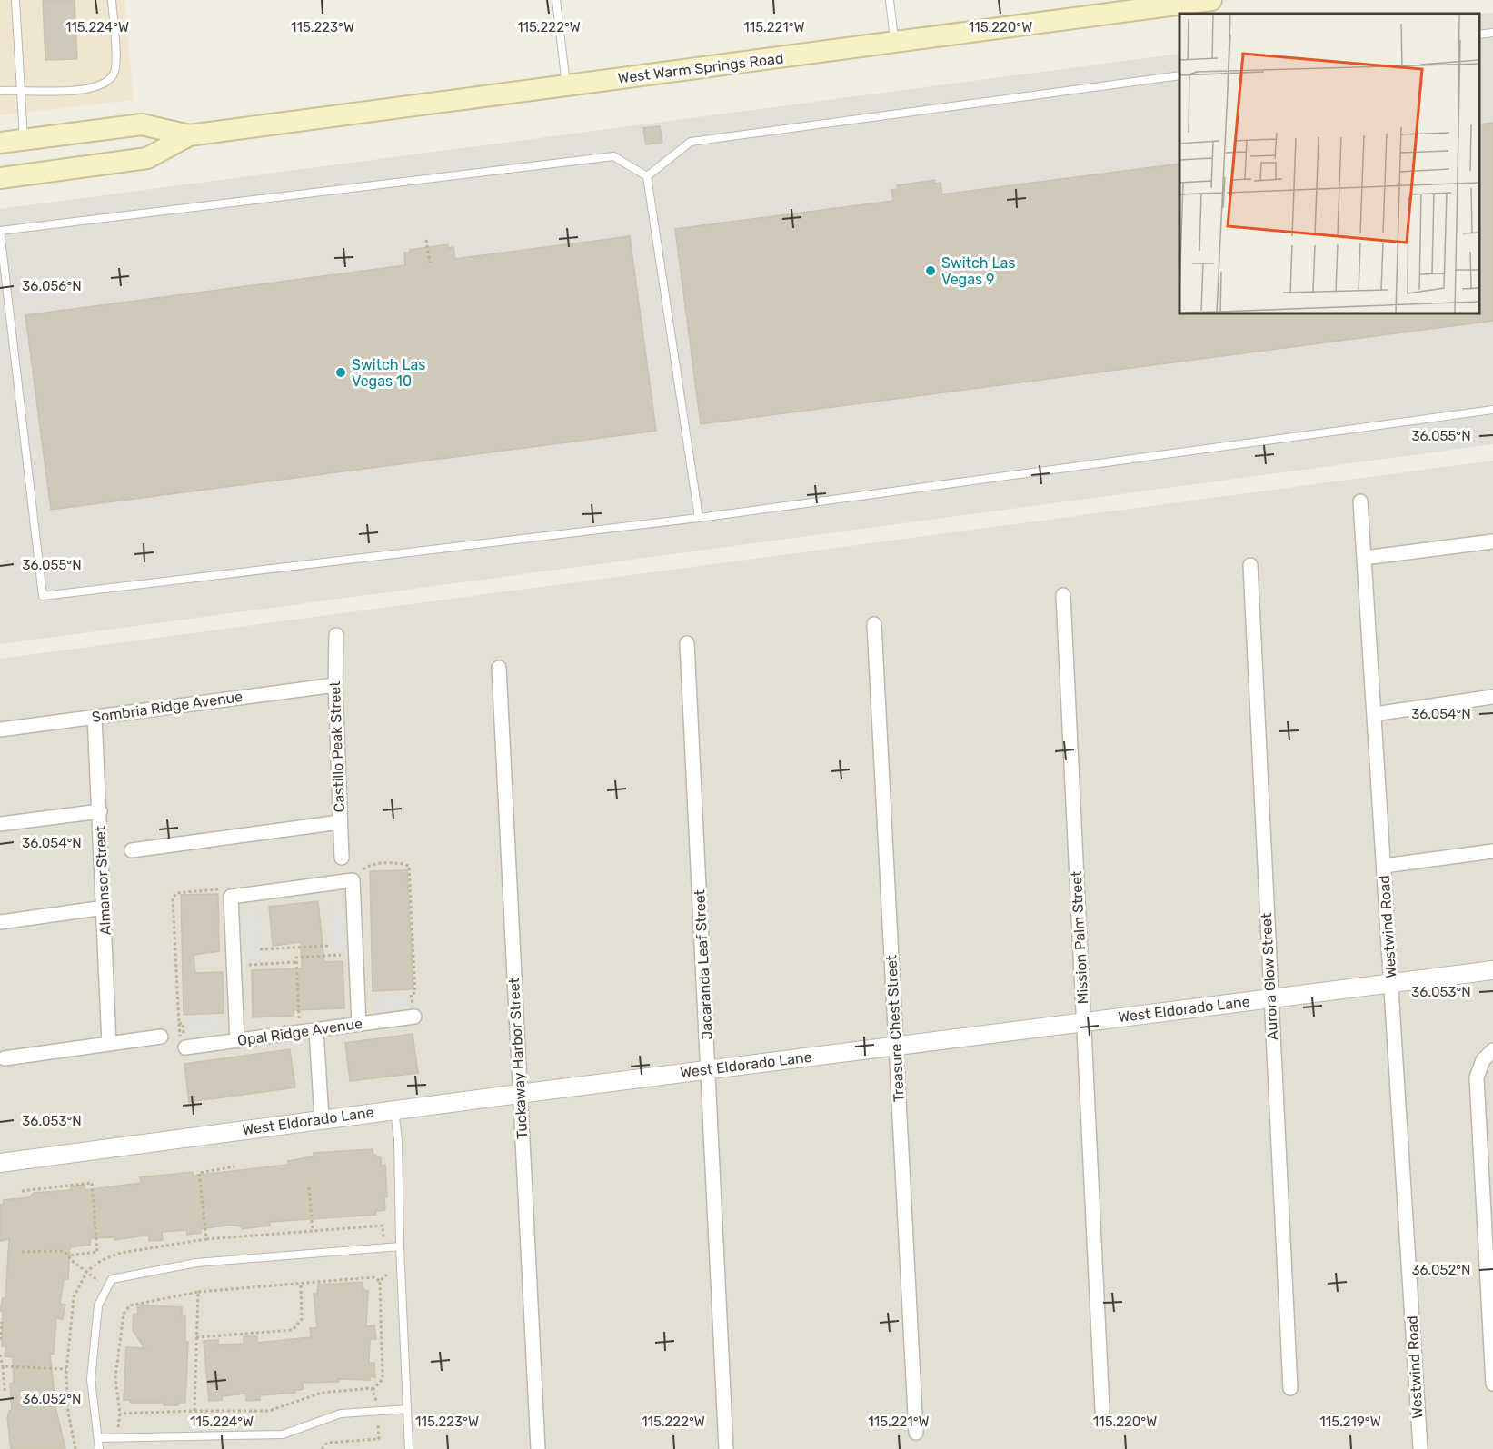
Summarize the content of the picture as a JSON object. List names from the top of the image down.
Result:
{
  "streets": {
    "main road": ["West Warm Springs Road"],
    "street": [
      "Sombria Ridge Avenue",
      "Castillo Peak Street",
      "Almansor Street",
      "Westwind Road",
      "Mission Palm Street",
      "Jacaranda Leaf Street",
      "Aurora Glow Street",
      "West Eldorado Lane",
      "Treasure Chest Street",
      "Opal Ridge Avenue",
      "Tuckaway Harbor Street"
    ]
  },
  "crossings": [
    ["Sombria Ridge Avenue", "Castillo Peak Street"],
    ["Sombria Ridge Avenue", "Almansor Street"],
    ["Westwind Road", "West Eldorado Lane"],
    ["Mission Palm Street", "West Eldorado Lane"],
    ["Jacaranda Leaf Street", "West Eldorado Lane"],
    ["Aurora Glow Street", "West Eldorado Lane"],
    ["West Eldorado Lane", "Treasure Chest Street"],
    ["West Eldorado Lane", "Tuckaway Harbor Street"]
  ],
  "places": ["Switch Las Vegas 9", "Switch Las Vegas 10"],
  "coordinates": [
    "115.224°W",
    "115.223°W",
    "115.222°W",
    "115.221°W",
    "115.220°W",
    "36.056°N",
    "36.055°N",
    "36.054°N",
    "36.053°N",
    "36.052°N",
    "115.219°W"
  ]
}
